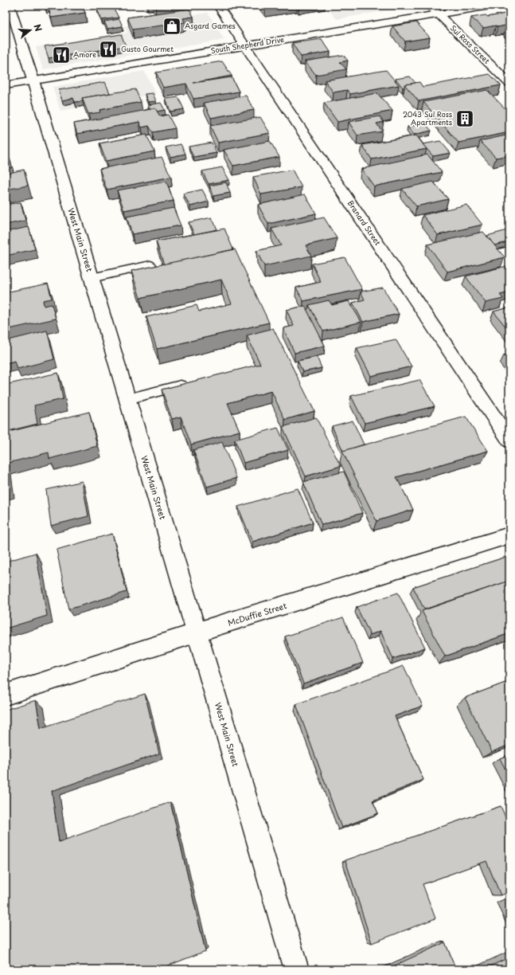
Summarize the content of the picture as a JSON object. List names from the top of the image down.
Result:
{
  "streets": {
    "street": [
      "Sul Ross Street",
      "South Shepherd Drive",
      "Branard Street",
      "West Main Street",
      "McDuffie Street"
    ]
  },
  "crossings": [
    ["Sul Ross Street", "South Shepherd Drive"],
    ["South Shepherd Drive", "Branard Street"],
    ["South Shepherd Drive", "West Main Street"],
    ["West Main Street", "McDuffie Street"]
  ],
  "places": {
    "shop": ["Asgard Games"],
    "restaurant": ["Gusto Gourmet", "Amore"],
    "building": ["2043 Sul Ross Apartments"]
  },
  "north": "right"
}
